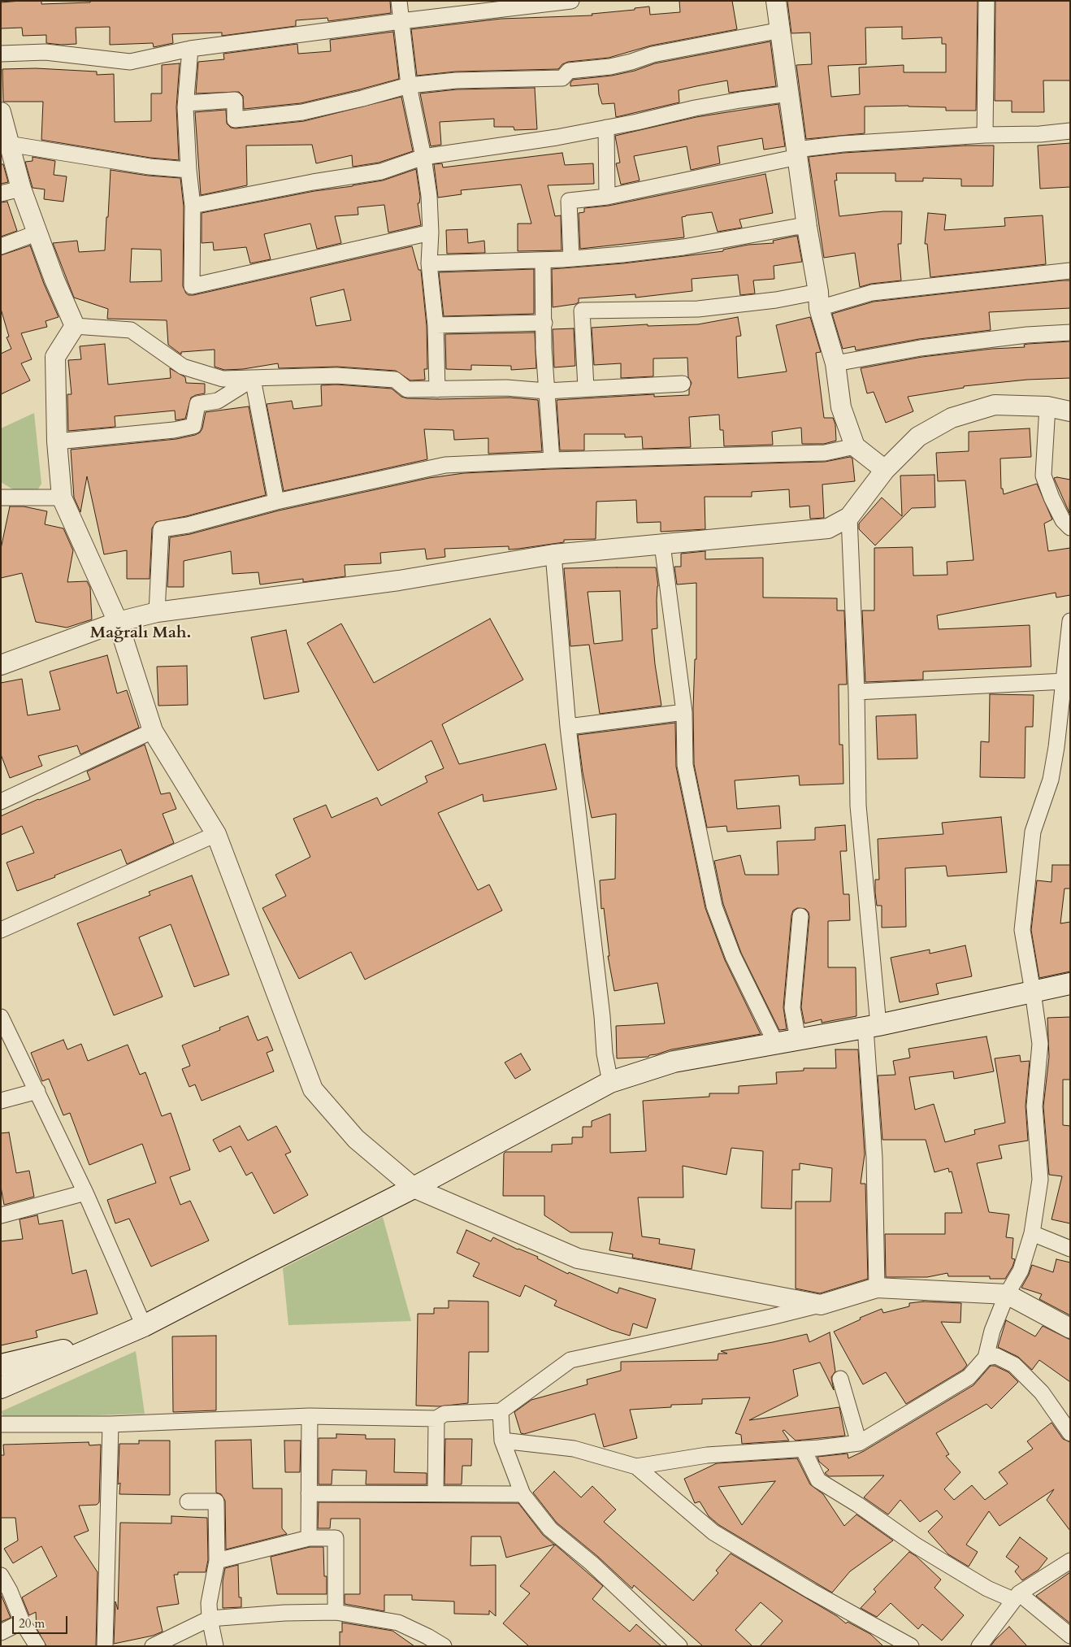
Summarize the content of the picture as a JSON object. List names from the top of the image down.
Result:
{
  "districts": ["Mağralı Mah."],
  "scale_bar": "20 m"
}
